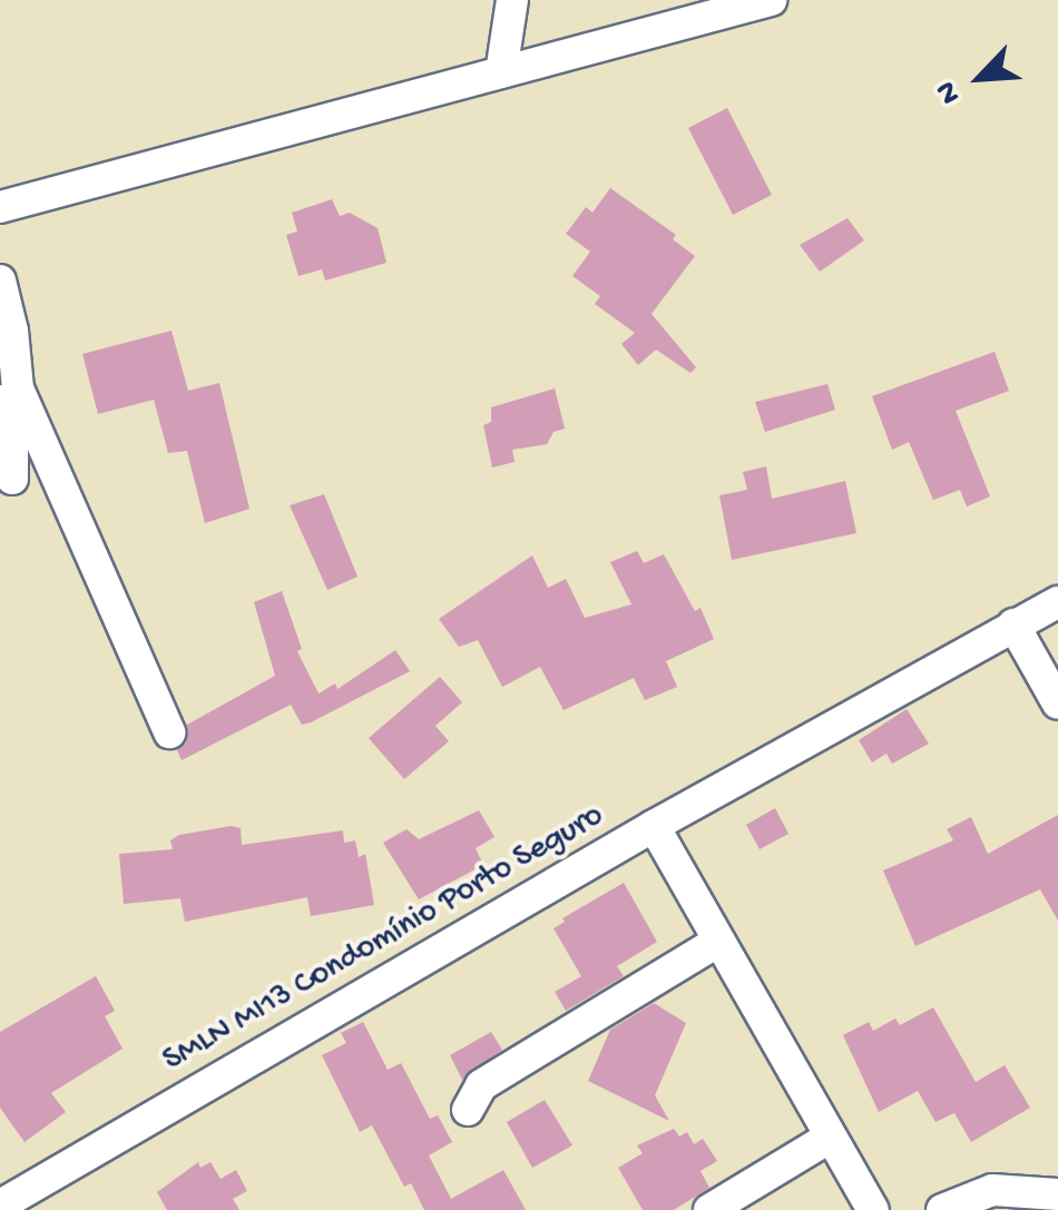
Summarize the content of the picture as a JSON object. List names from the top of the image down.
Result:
{
  "streets": {
    "street": ["SMLN MI13 Condomínio Porto Seguro"]
  },
  "north": "bottom left"
}
